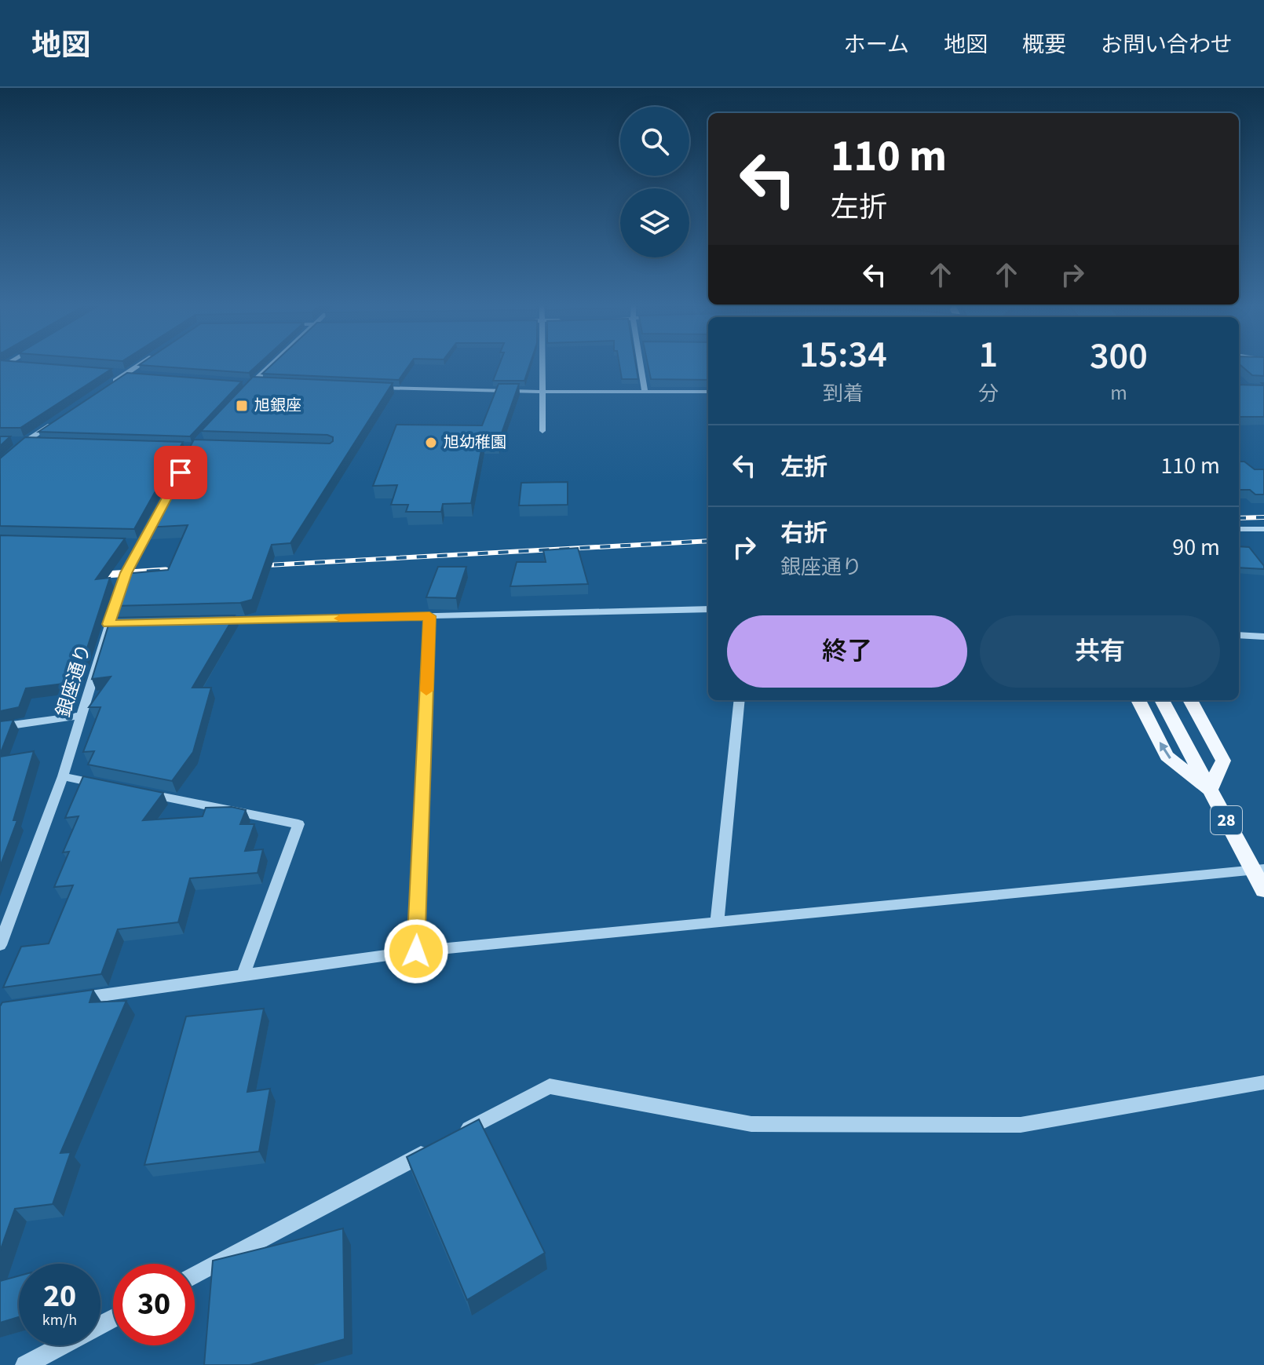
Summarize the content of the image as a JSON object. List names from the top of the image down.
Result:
{
  "streets": {
    "main road": ["28"],
    "street": ["銀座通り"]
  },
  "places": {
    "transit": ["旭銀座"],
    "other": ["旭幼稚園"]
  },
  "page": {
    "header": "地図",
    "nav": [
      "ホーム",
      "地図",
      "概要",
      "お問い合わせ"
    ],
    "turn": ["110 m", "左折"],
    "eta": [
      "15:34",
      "到着",
      "1",
      "分",
      "300",
      "m"
    ],
    "list": [
      {
        "name": "左折",
        "value": "110 m"
      },
      {
        "name": "右折",
        "note": "銀座通り",
        "value": "90 m"
      }
    ],
    "buttons": ["終了", "共有"],
    "speed": "20 km/h",
    "limit": "30"
  }
}
